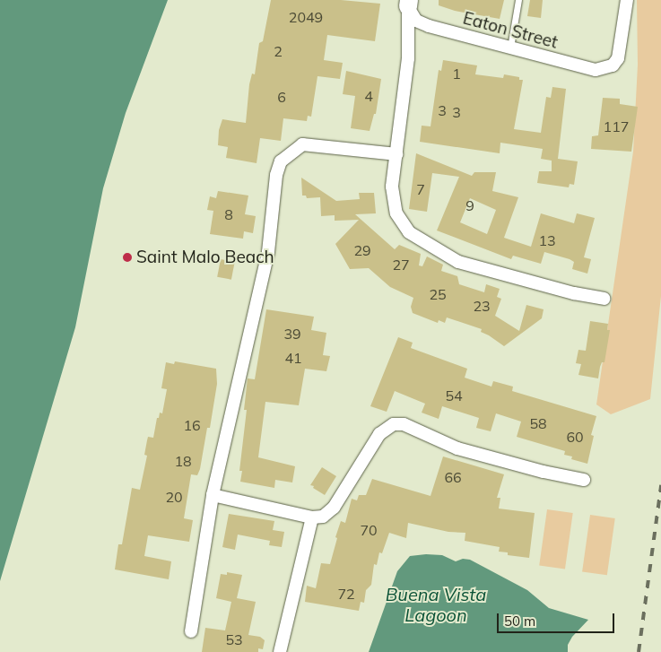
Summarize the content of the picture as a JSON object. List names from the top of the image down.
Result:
{
  "streets": {
    "street": ["Eaton Street"]
  },
  "water": ["Buena Vista Lagoon"],
  "places": ["Saint Malo Beach"],
  "house_numbers": [
    "2049",
    "2",
    "1",
    "4",
    "6",
    "3",
    "3",
    "117",
    "7",
    "9",
    "8",
    "13",
    "29",
    "27",
    "25",
    "23",
    "39",
    "41",
    "54",
    "58",
    "16",
    "60",
    "18",
    "66",
    "20",
    "70",
    "72",
    "53"
  ],
  "scale_bar": "50 m"
}
